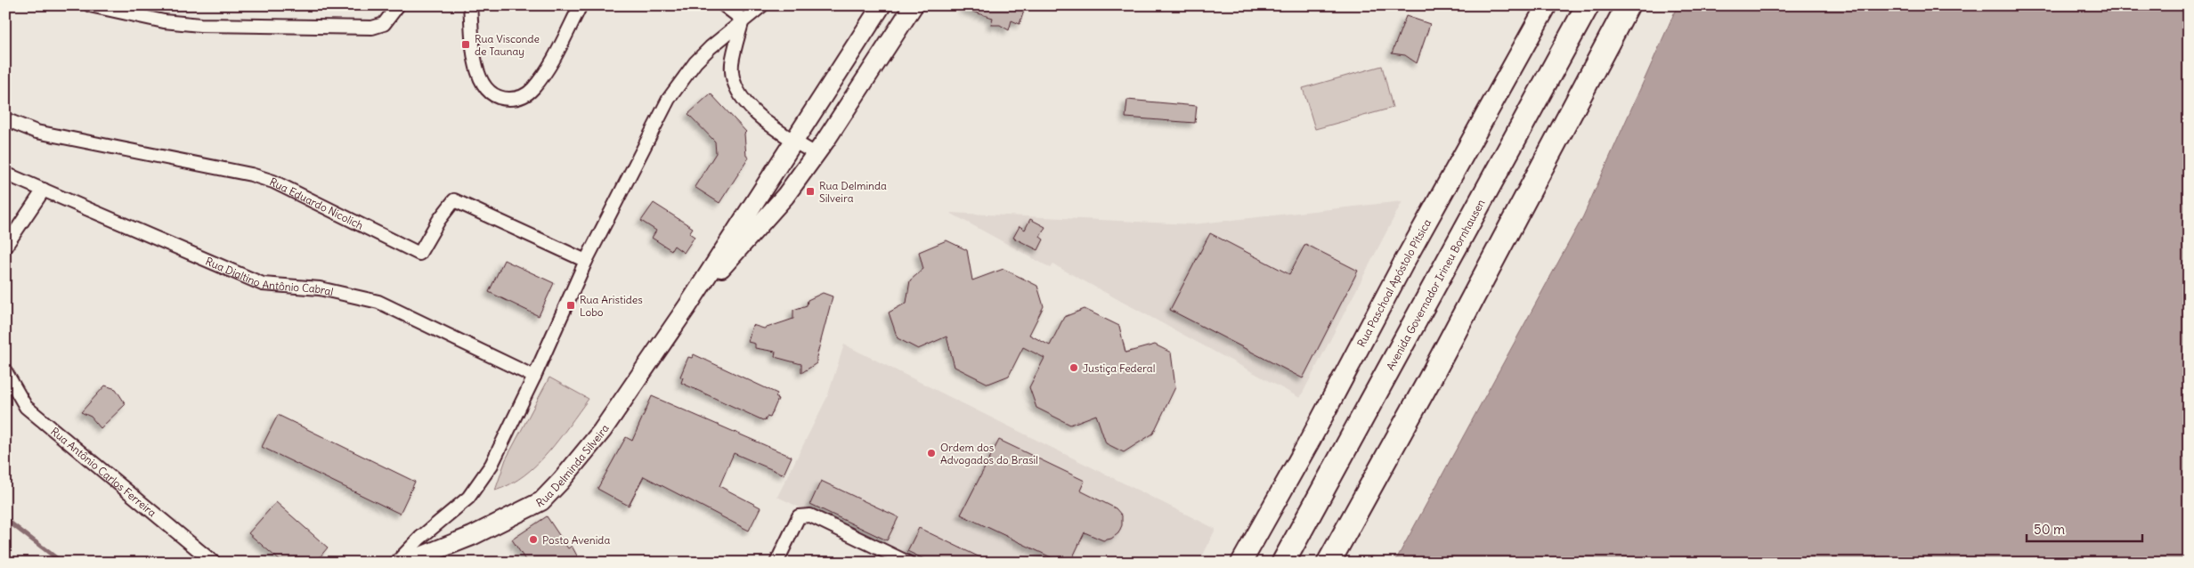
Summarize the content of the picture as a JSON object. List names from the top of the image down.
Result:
{
  "streets": {
    "highway": ["Avenida Governador Irineu Bornhausen"],
    "main road": ["Rua Paschoal Apóstolo Pítsica", "Rua Delminda Silveira"],
    "street": ["Rua Eduardo Nicolich", "Rua Dialtino Antônio Cabral", "Rua Antônio Carlos Ferreira"]
  },
  "places": {
    "transit": ["Rua Visconde de Taunay", "Rua Delminda Silveira", "Rua Aristides Lobo"],
    "other": ["Justiça Federal", "Ordem dos Advogados do Brasil", "Posto Avenida"]
  },
  "scale_bar": "50 m"
}
